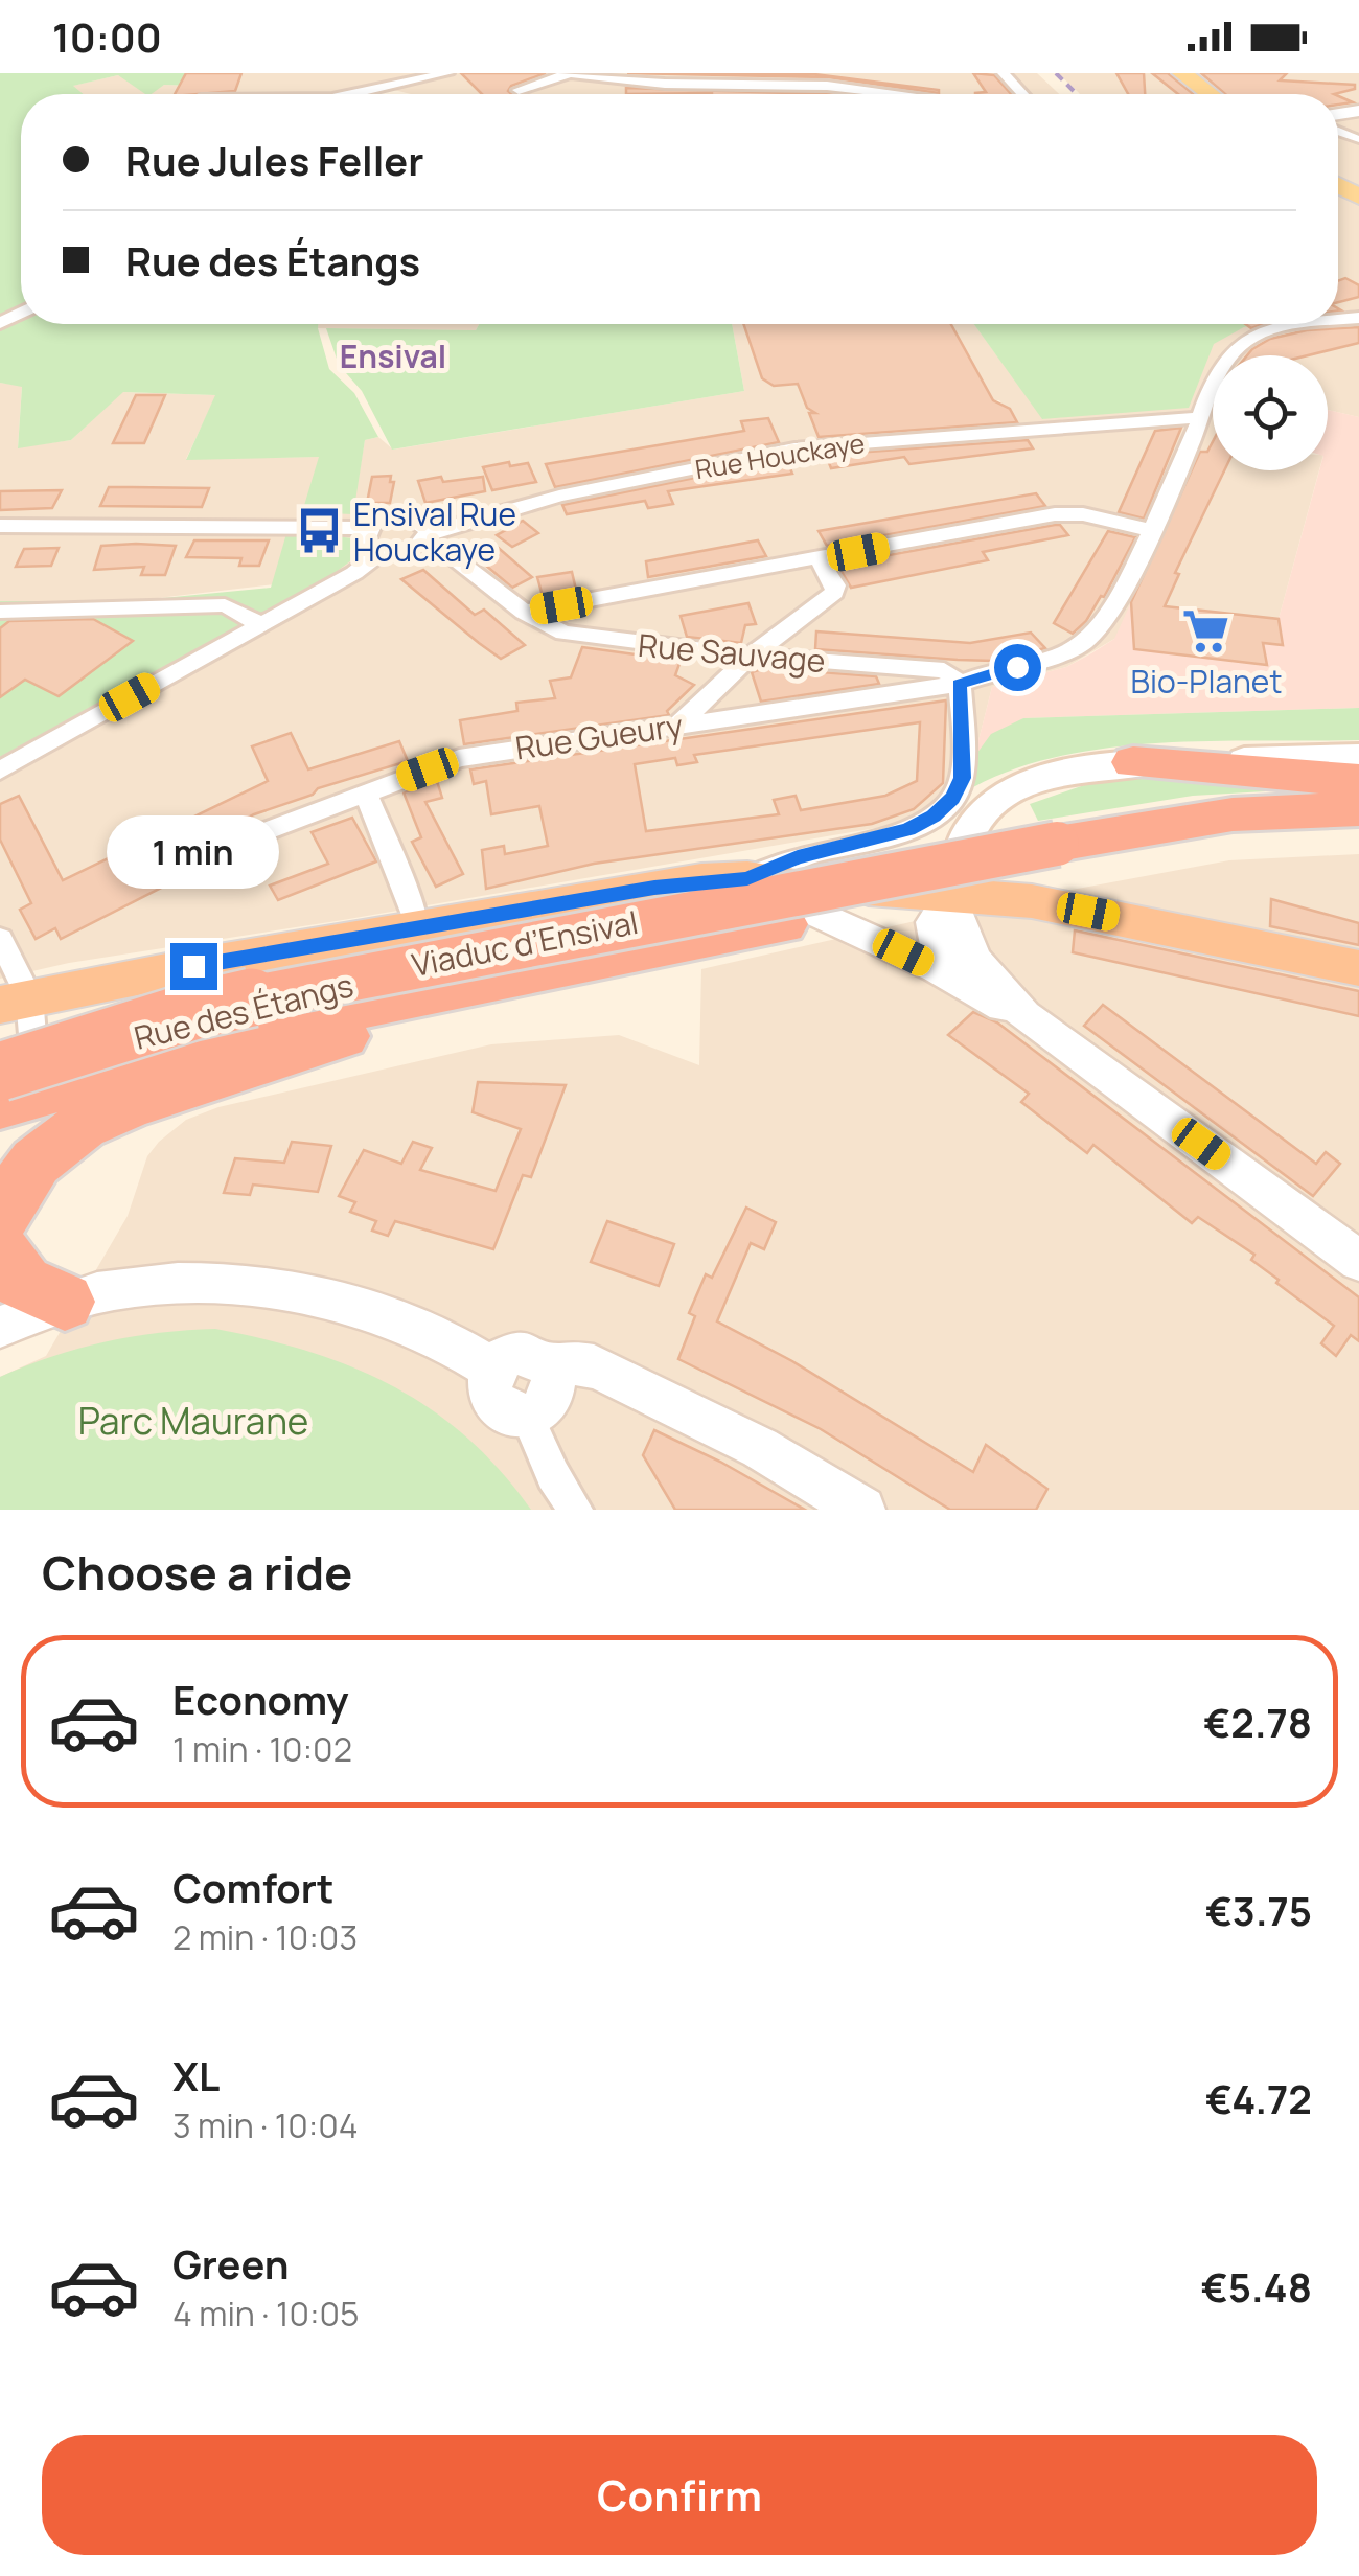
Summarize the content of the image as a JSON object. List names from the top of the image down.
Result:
{
  "streets": {
    "highway": ["Viaduc d’Ensival", "Rue des Étangs"],
    "street": ["Rue Houckaye", "Rue Sauvage", "Rue Gueury"]
  },
  "crossings": [
    ["Rue Houckaye", "Rue Sauvage"],
    ["Rue Sauvage", "Rue Gueury"],
    ["Rue Sauvage", "Rue des Étangs"],
    ["Rue Gueury", "Rue des Étangs"],
    ["Viaduc d’Ensival", "Rue des Étangs"]
  ],
  "districts": ["Ensival"],
  "parks": ["Parc Maurane"],
  "places": {
    "bus stop": ["Ensival Rue Houckaye"],
    "supermarket": ["Bio-Planet"]
  },
  "page": {
    "status": "10:00",
    "banner": ["Rue Jules Feller", "Rue des Étangs"],
    "bubble": "1 min",
    "heading": "Choose a ride",
    "list": [
      {
        "name": "Economy",
        "note": "1 min · 10:02",
        "value": "€2.78"
      },
      {
        "name": "Comfort",
        "note": "2 min · 10:03",
        "value": "€3.75"
      },
      {
        "name": "XL",
        "note": "3 min · 10:04",
        "value": "€4.72"
      },
      {
        "name": "Green",
        "note": "4 min · 10:05",
        "value": "€5.48"
      }
    ],
    "buttons": "Confirm"
  }
}
